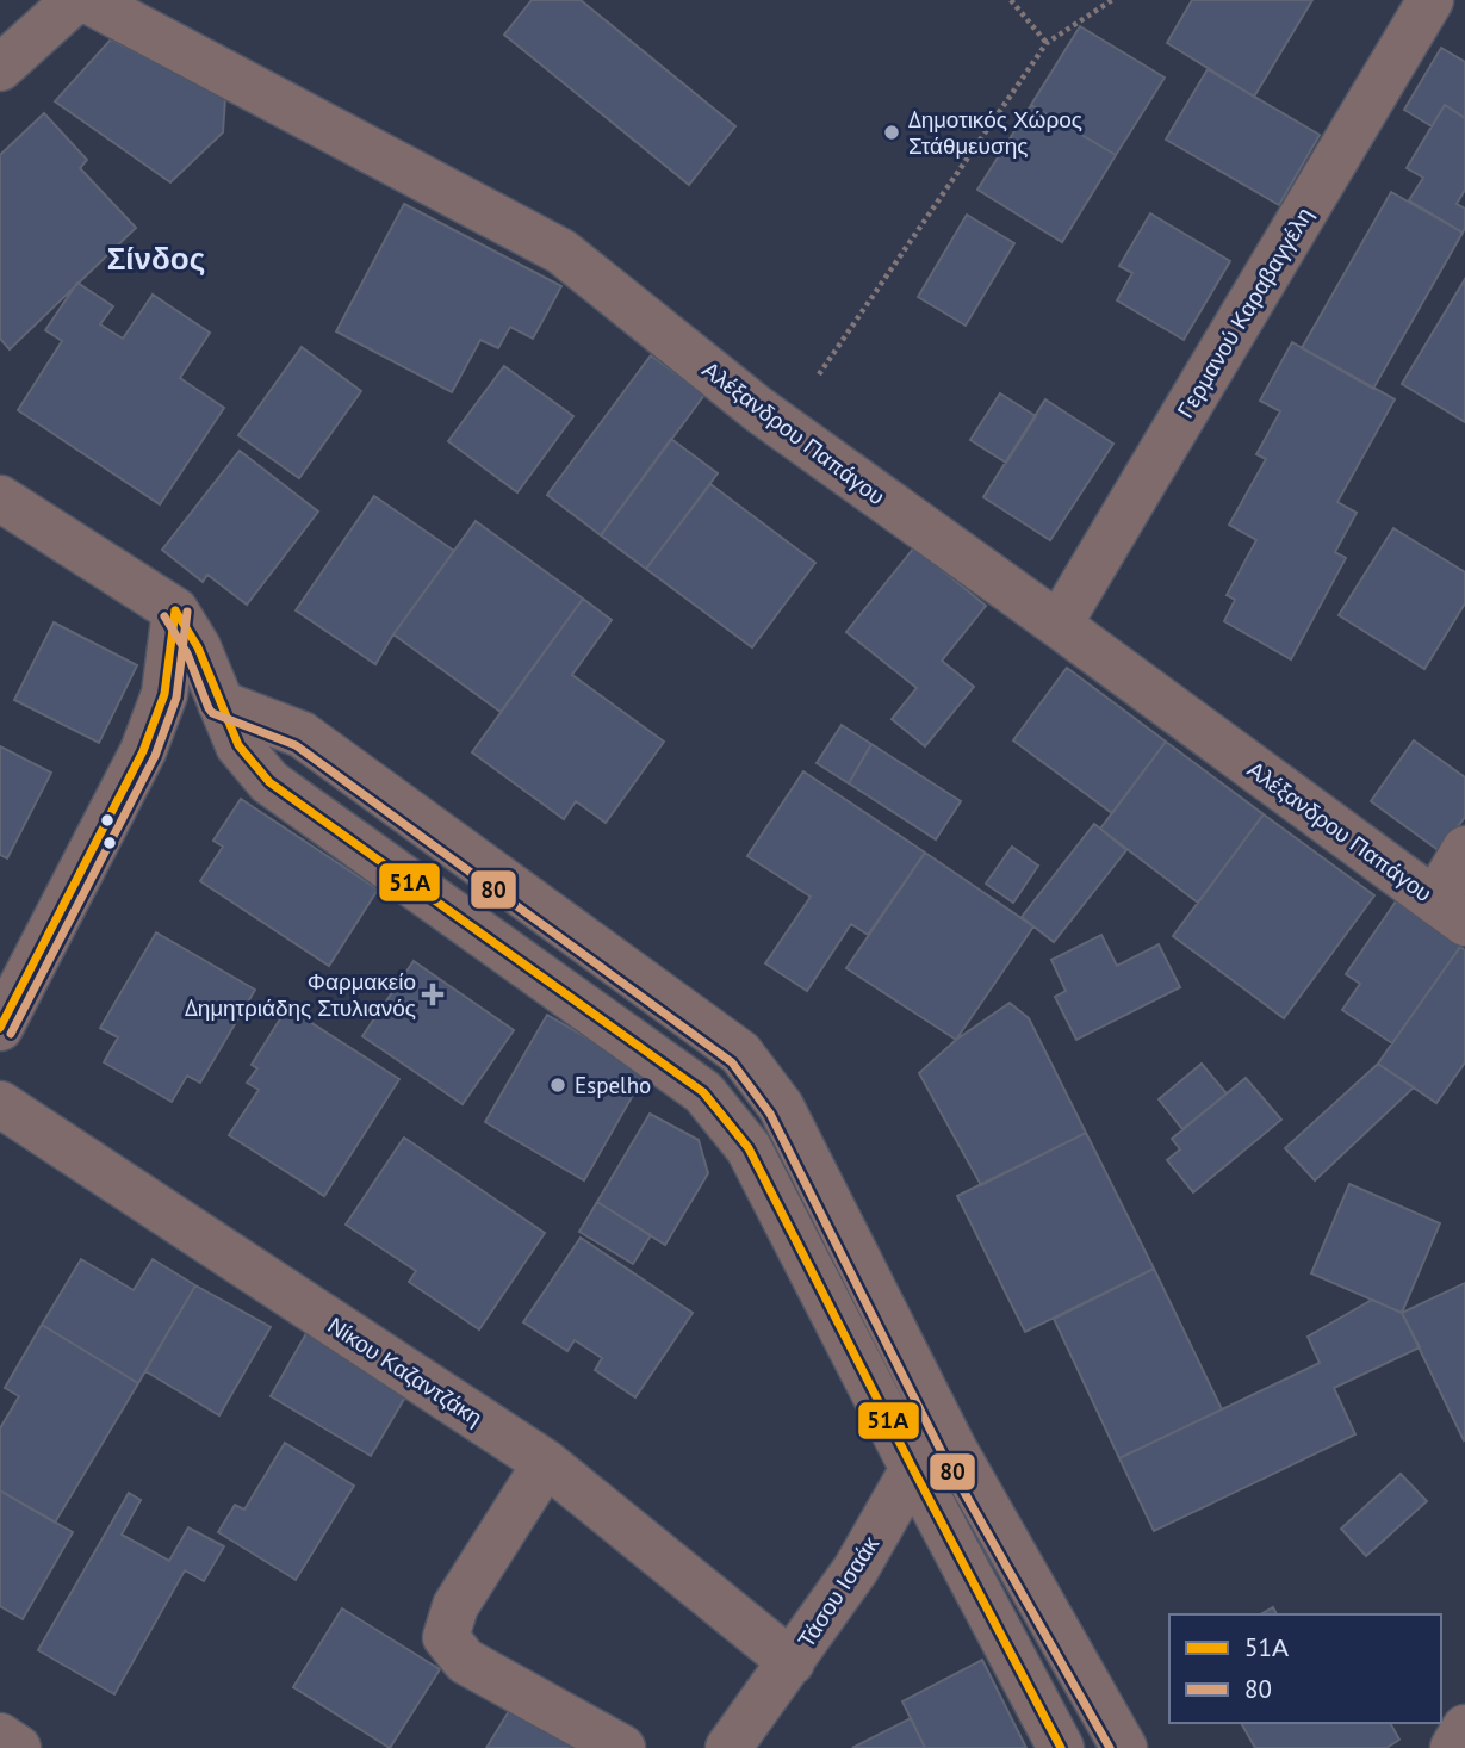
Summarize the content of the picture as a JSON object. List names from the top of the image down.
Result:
{
  "streets": {
    "street": [
      "Γερμανού Καραβαγγέλη",
      "Αλέξανδρου Παπάγου",
      "Νίκου Καζαντζάκη",
      "Τάσου Ισαάκ"
    ]
  },
  "crossings": [
    ["Γερμανού Καραβαγγέλη", "Αλέξανδρου Παπάγου"],
    ["Νίκου Καζαντζάκη", "Τάσου Ισαάκ"]
  ],
  "districts": ["Σίνδος"],
  "places": {
    "other": ["Δημοτικός Χώρος Στάθμευσης", "Espelho"],
    "health": ["Φαρμακείο Δημητριάδης Στυλιανός"]
  },
  "lines": ["transit line 51Α", "transit line 80"],
  "legend": ["51Α", "80"]
}
